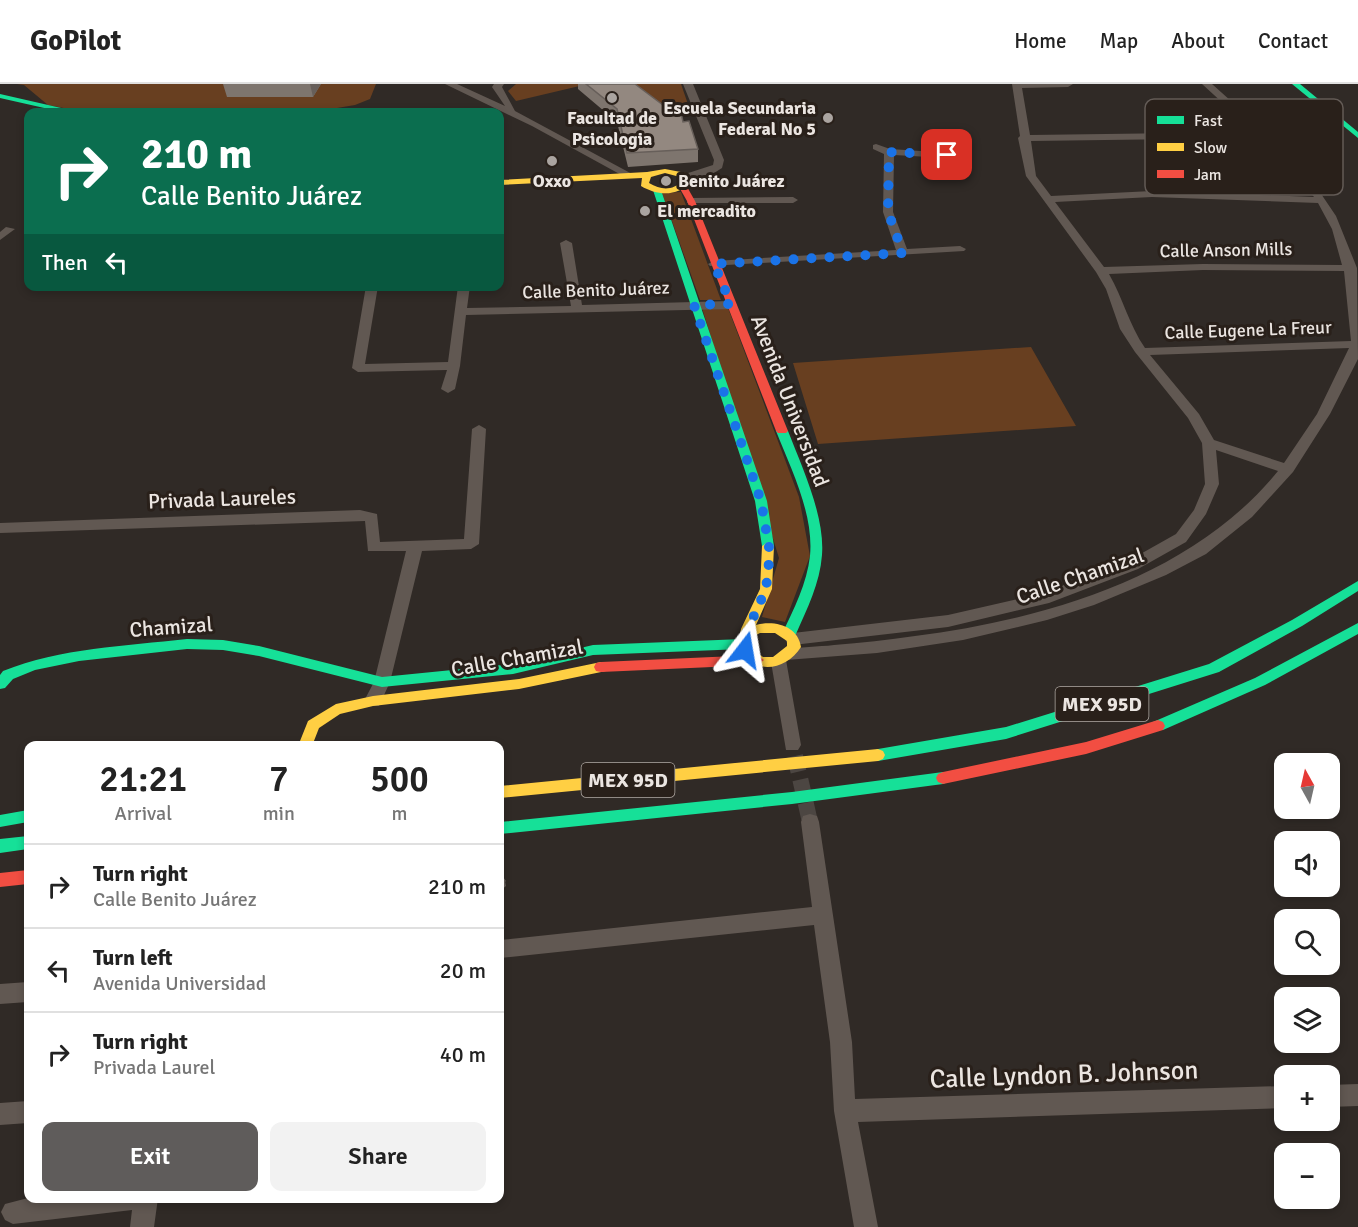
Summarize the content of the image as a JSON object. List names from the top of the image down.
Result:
{
  "streets": {
    "main road": [
      "Avenida Universidad",
      "Calle Chamizal",
      "Chamizal",
      "MEX 95D"
    ],
    "street": [
      "Calle Anson Mills",
      "Calle Benito Juárez",
      "Calle Eugene La Freur",
      "Privada Laureles",
      "Calle Lyndon B. Johnson"
    ]
  },
  "crossings": [
    ["Calle Anson Mills", "Calle Chamizal"],
    ["Calle Benito Juárez", "Avenida Universidad"],
    ["Calle Eugene La Freur", "Calle Chamizal"],
    ["Avenida Universidad", "Calle Chamizal"],
    ["Calle Chamizal", "Chamizal"]
  ],
  "places": [
    "Facultad de Psicologia",
    "Escuela Secundaria Federal No 5",
    "Oxxo",
    "Benito Juárez",
    "El mercadito"
  ],
  "legend": ["Fast", "Slow", "Jam"],
  "north": "top",
  "page": {
    "header": "GoPilot",
    "nav": [
      "Home",
      "Map",
      "About",
      "Contact"
    ],
    "turn": ["210 m", "Calle Benito Juárez"],
    "then": "Then",
    "eta": [
      "21:21",
      "Arrival",
      "7",
      "min",
      "500",
      "m"
    ],
    "map_buttons": ["+", "−"],
    "list": [
      {
        "name": "Turn right",
        "note": "Calle Benito Juárez",
        "value": "210 m"
      },
      {
        "name": "Turn left",
        "note": "Avenida Universidad",
        "value": "20 m"
      },
      {
        "name": "Turn right",
        "note": "Privada Laurel",
        "value": "40 m"
      }
    ],
    "buttons": ["Exit", "Share"]
  }
}
